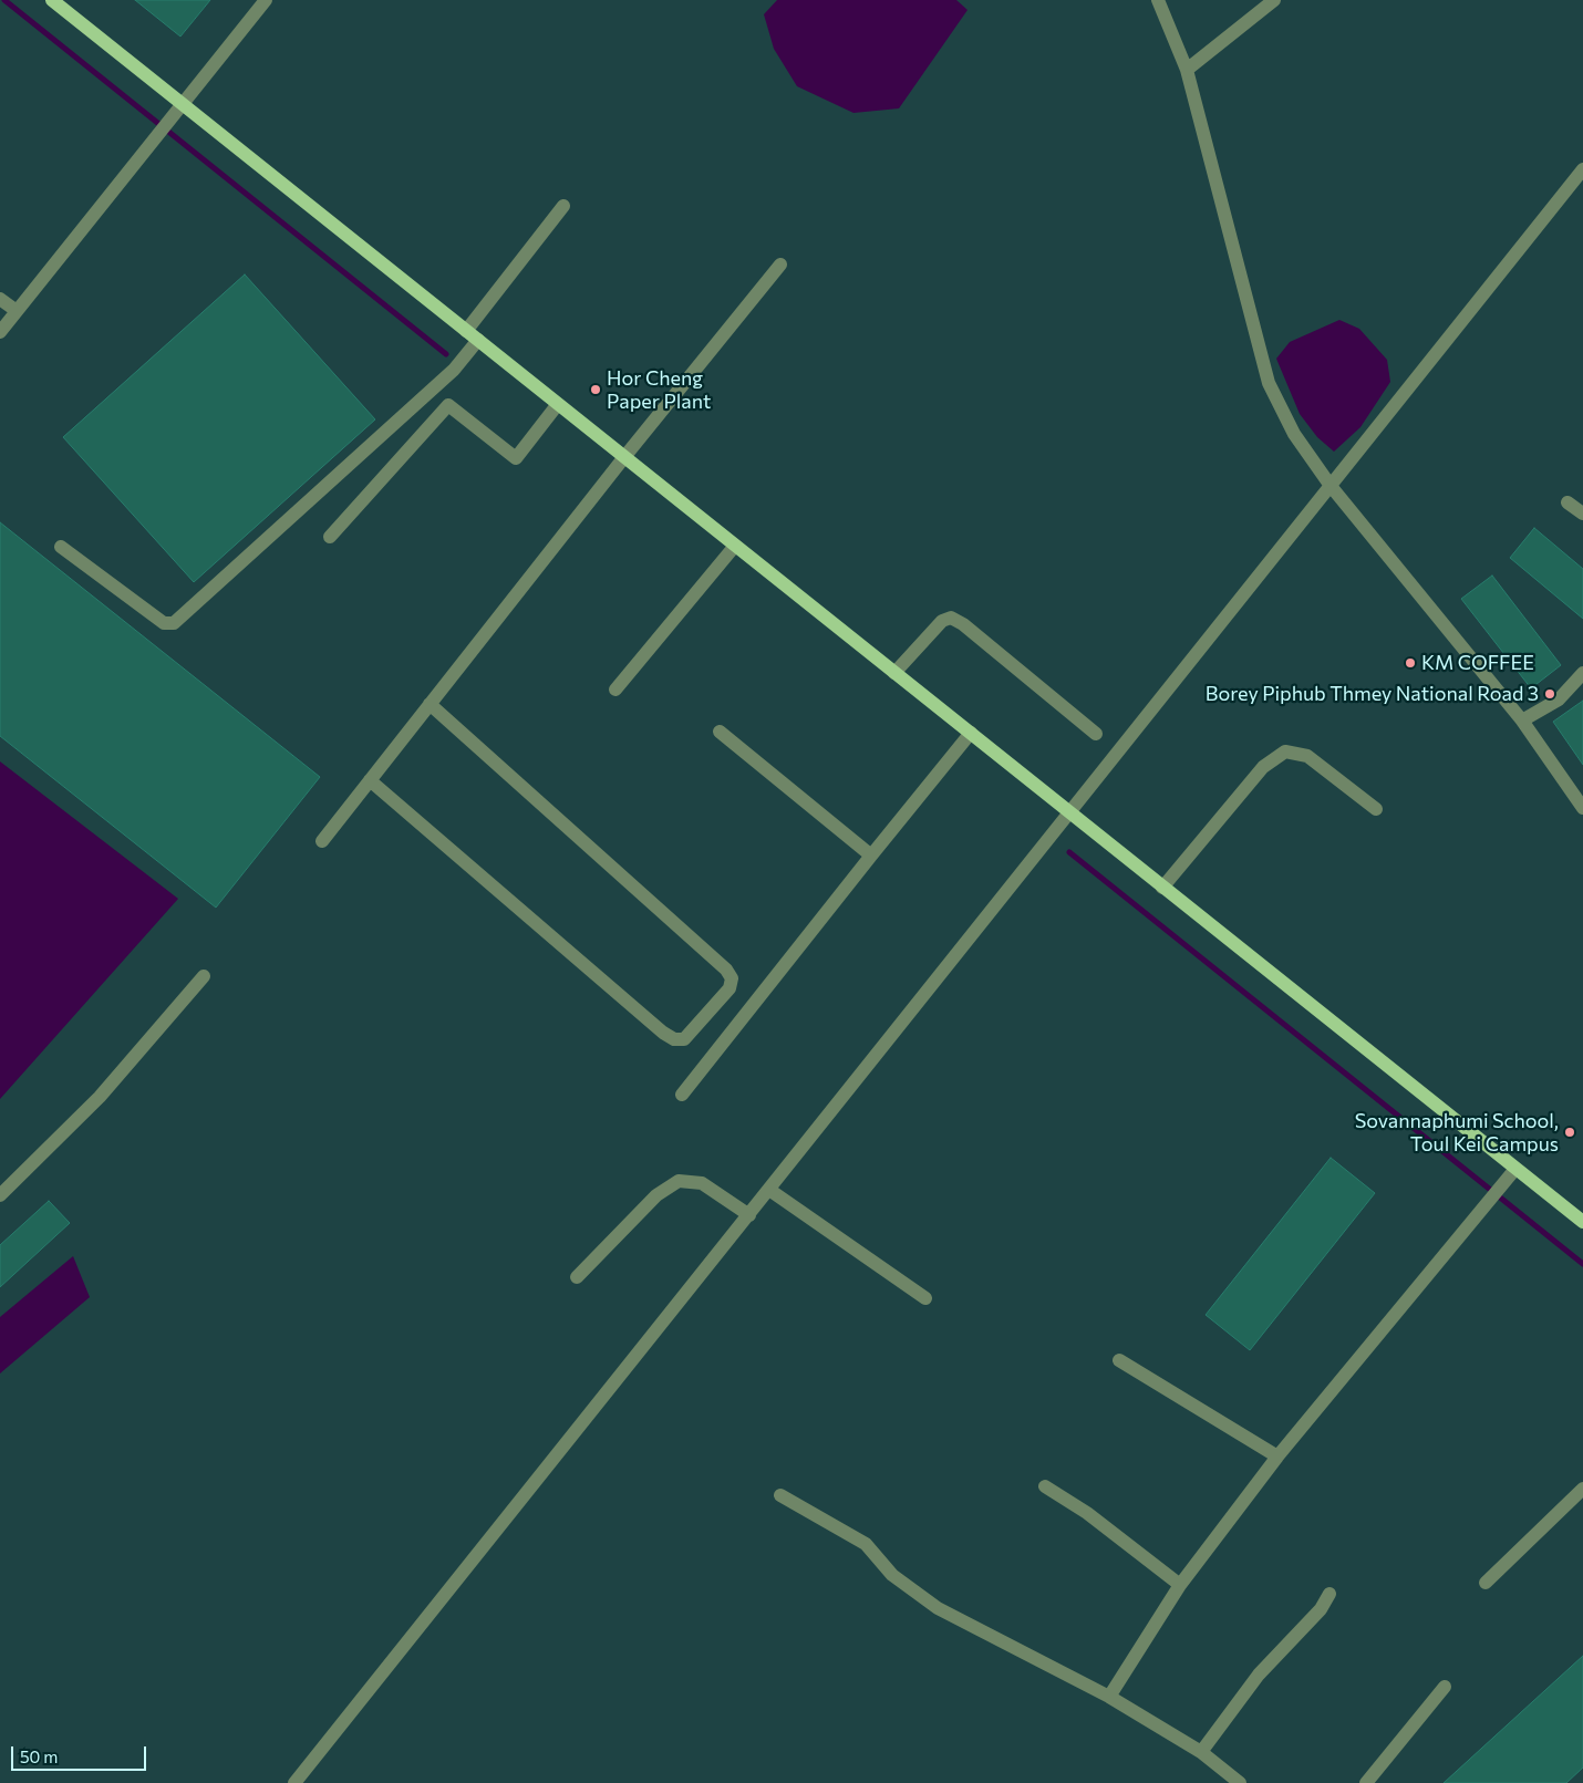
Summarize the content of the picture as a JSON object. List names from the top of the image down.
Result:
{
  "places": [
    "Hor Cheng Paper Plant",
    "KM COFFEE",
    "Borey Piphub Thmey National Road 3",
    "Sovannaphumi School, Toul Kei Campus"
  ],
  "scale_bar": "50 m"
}
